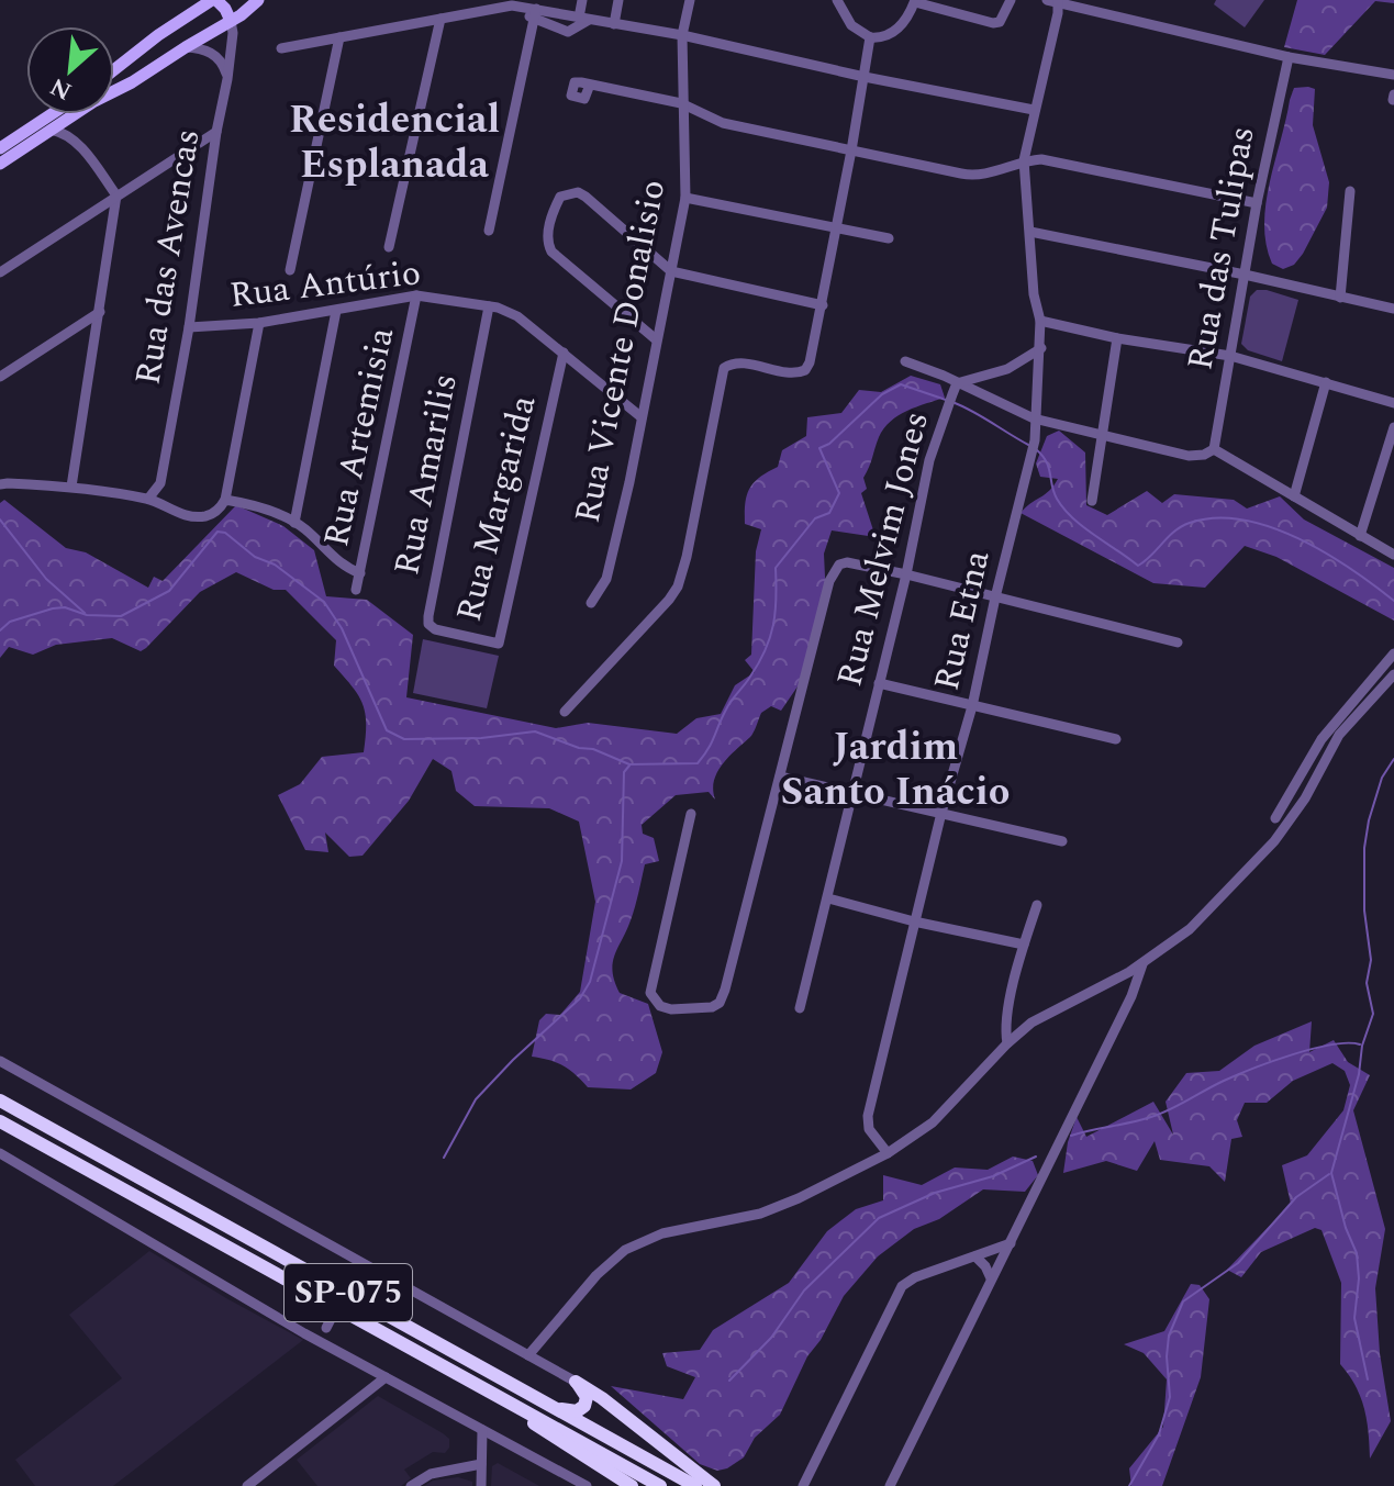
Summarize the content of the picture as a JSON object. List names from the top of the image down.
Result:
{
  "streets": {
    "highway": ["SP-075"],
    "street": [
      "Rua das Tulipas",
      "Rua das Avencas",
      "Rua Antúrio",
      "Rua Vicente Donalisio",
      "Rua Artemisia",
      "Rua Amarilis",
      "Rua Margarida",
      "Rua Melvim Jones",
      "Rua Etna"
    ]
  },
  "crossings": [
    ["Rua das Avencas", "Rua Antúrio"],
    ["Rua Antúrio", "Rua Vicente Donalisio"],
    ["Rua Antúrio", "Rua Artemisia"],
    ["Rua Antúrio", "Rua Amarilis"],
    ["Rua Antúrio", "Rua Margarida"],
    ["Rua Amarilis", "Rua Margarida"],
    ["Rua Melvim Jones", "Rua Etna"]
  ],
  "districts": ["Residencial Esplanada", "Jardim Santo Inácio"],
  "north": "bottom left"
}
